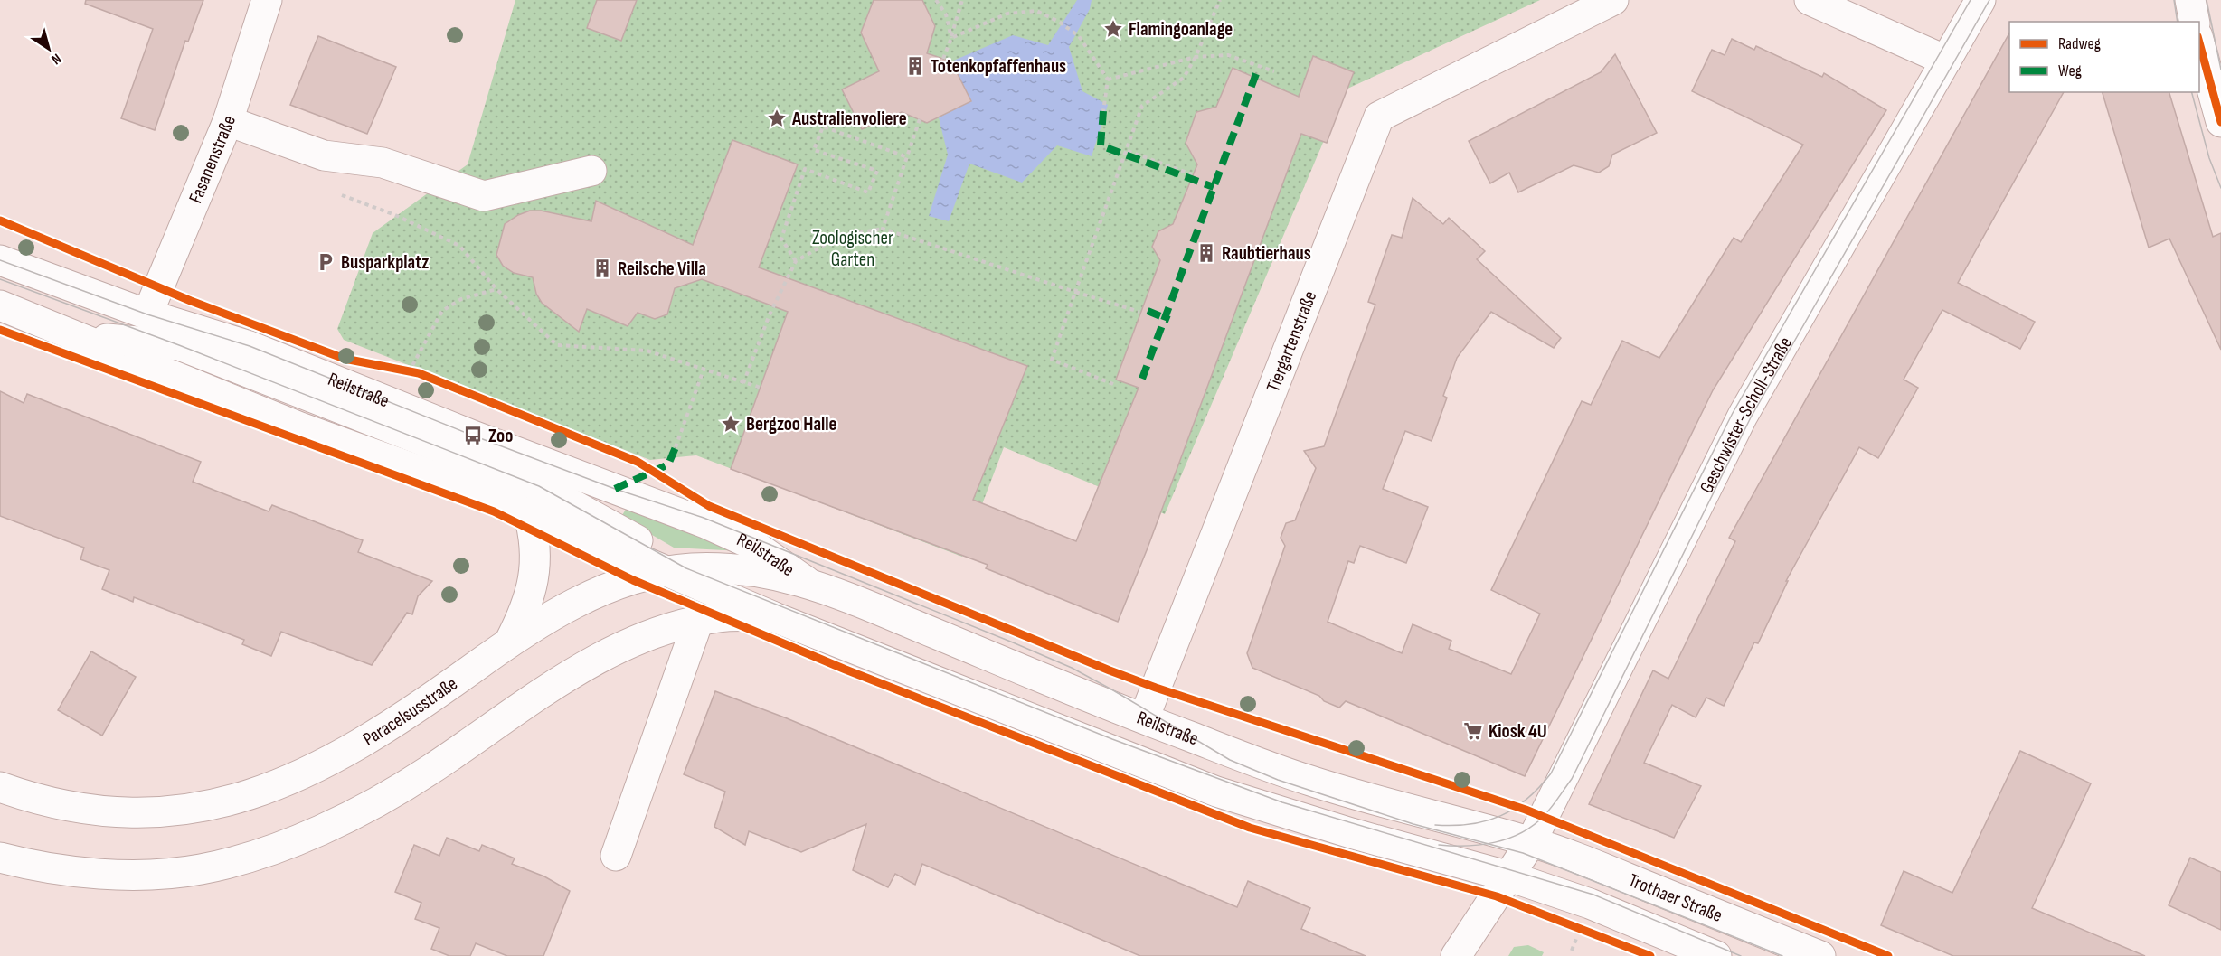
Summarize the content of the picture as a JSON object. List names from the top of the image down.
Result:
{
  "streets": {
    "street": [
      "Fasanenstraße",
      "Tiergartenstraße",
      "Reilstraße",
      "Geschwister-Scholl-Straße",
      "Paracelsusstraße",
      "Trothaer Straße"
    ]
  },
  "crossings": [
    ["Fasanenstraße", "Reilstraße"],
    ["Tiergartenstraße", "Reilstraße"],
    ["Reilstraße", "Geschwister-Scholl-Straße"],
    ["Reilstraße", "Paracelsusstraße"],
    ["Reilstraße", "Trothaer Straße"],
    ["Geschwister-Scholl-Straße", "Trothaer Straße"]
  ],
  "parks": ["Zoologischer Garten"],
  "places": {
    "place": ["Flamingoanlage", "Australienvoliere", "Bergzoo Halle"],
    "building": ["Totenkopfaffenhaus", "Raubtierhaus", "Reilsche Villa"],
    "parking": ["Busparkplatz"],
    "bus stop": ["Zoo"],
    "supermarket": ["Kiosk 4U"]
  },
  "legend": ["Radweg", "Weg"],
  "north": "bottom right"
}
